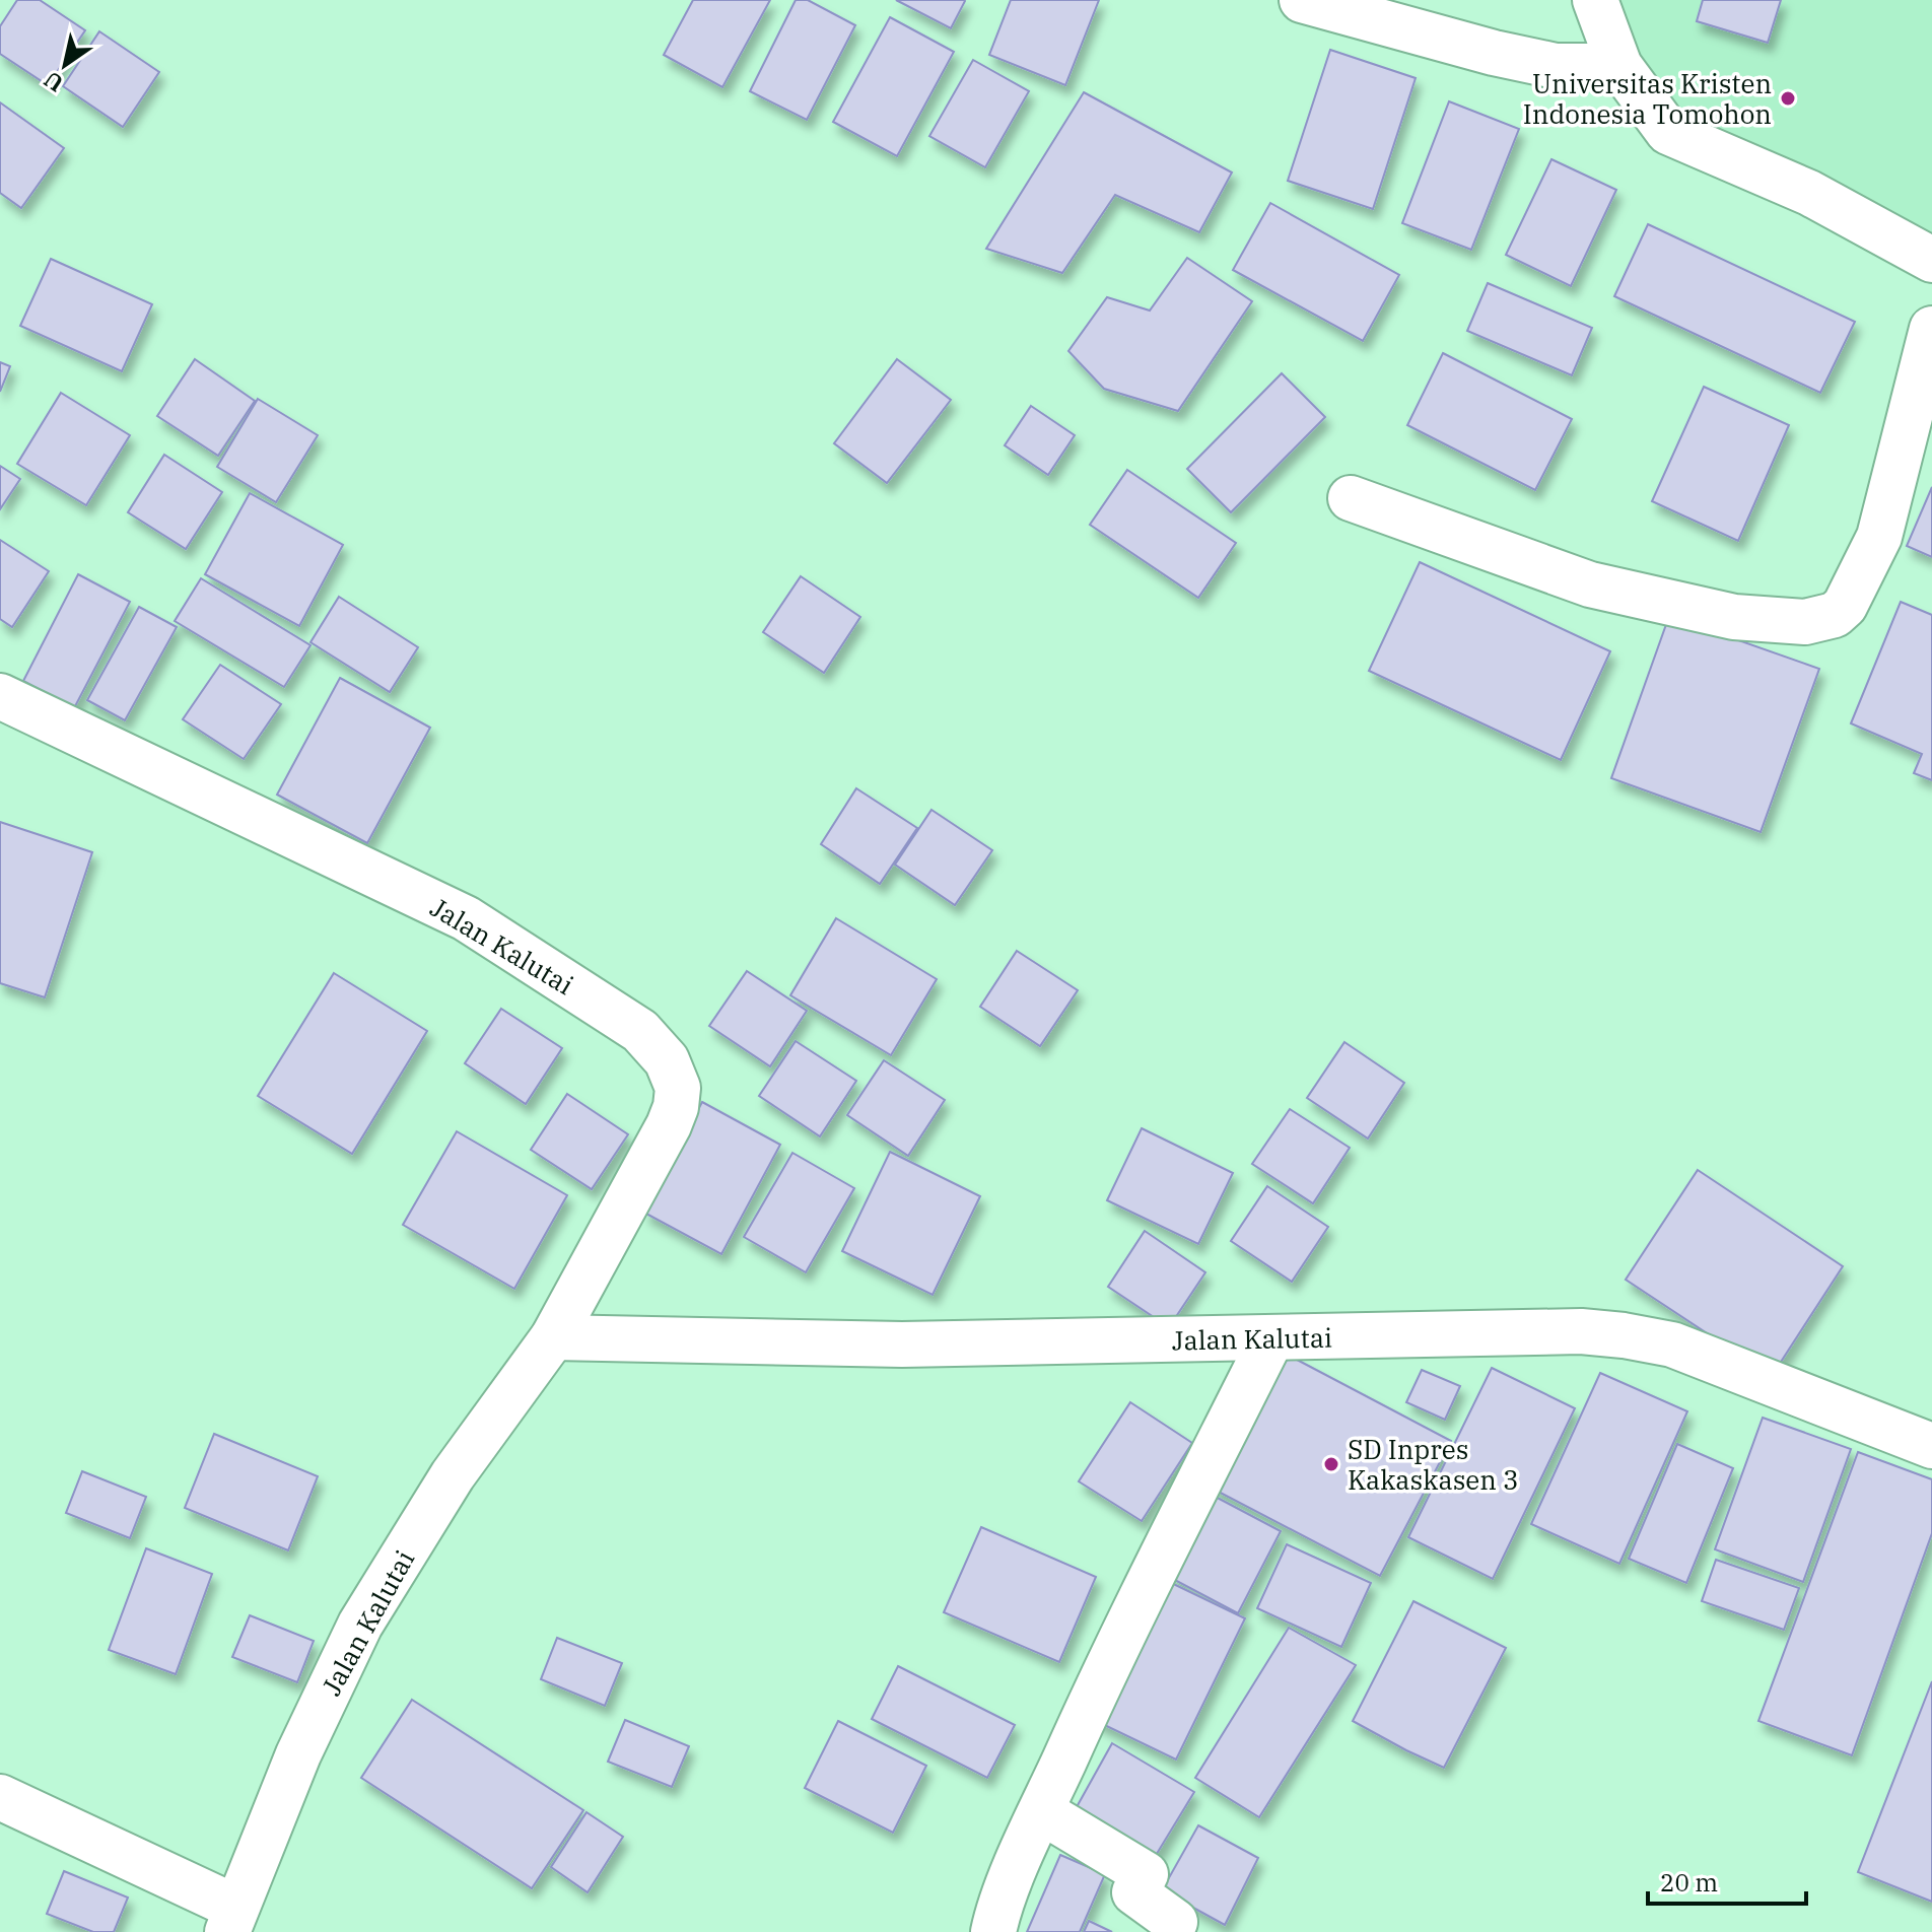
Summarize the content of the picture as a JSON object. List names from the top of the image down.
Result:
{
  "streets": {
    "street": ["Jalan Kalutai"]
  },
  "places": ["Universitas Kristen Indonesia Tomohon", "SD Inpres Kakaskasen 3"],
  "scale_bar": "20 m",
  "north": "bottom left"
}
